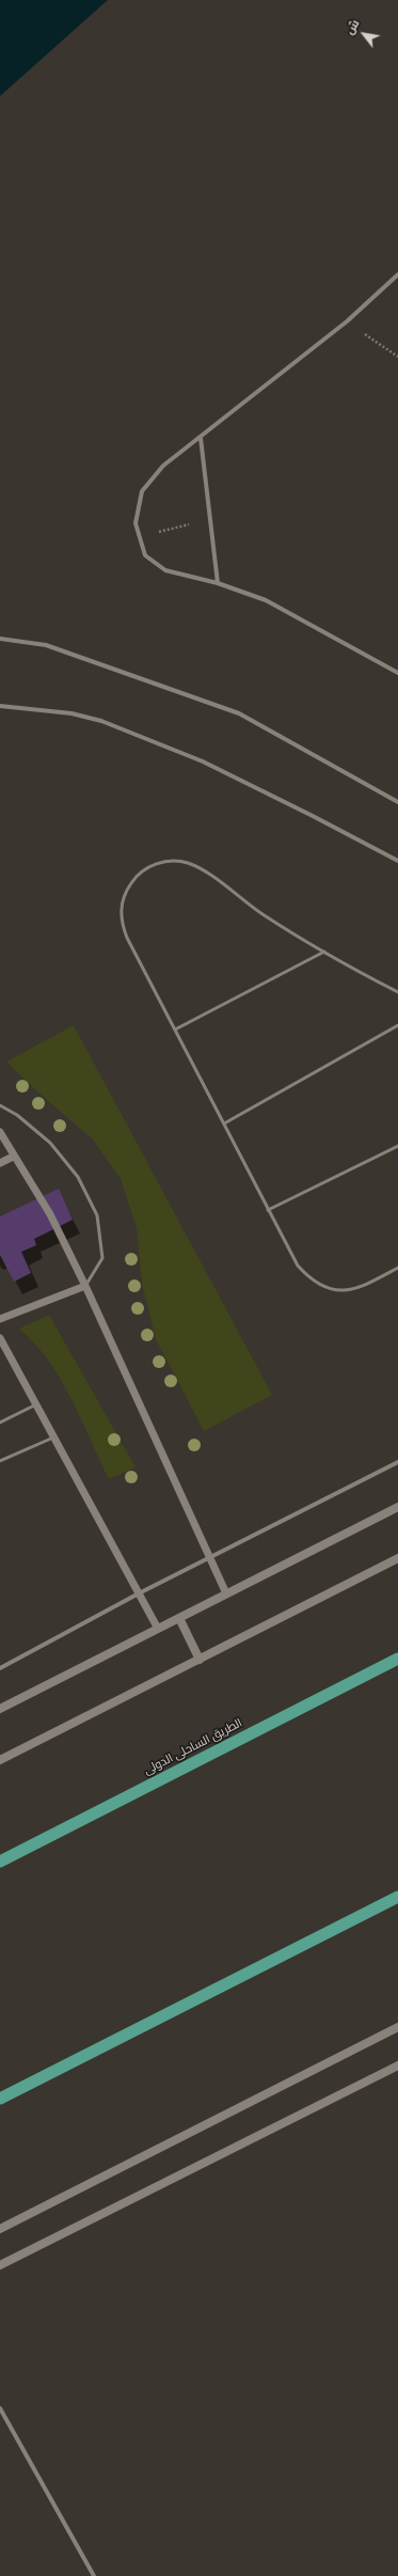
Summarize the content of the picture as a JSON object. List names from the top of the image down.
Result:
{
  "streets": {
    "highway": ["الطريق الساحلى الدولى"]
  },
  "north": "top left"
}
